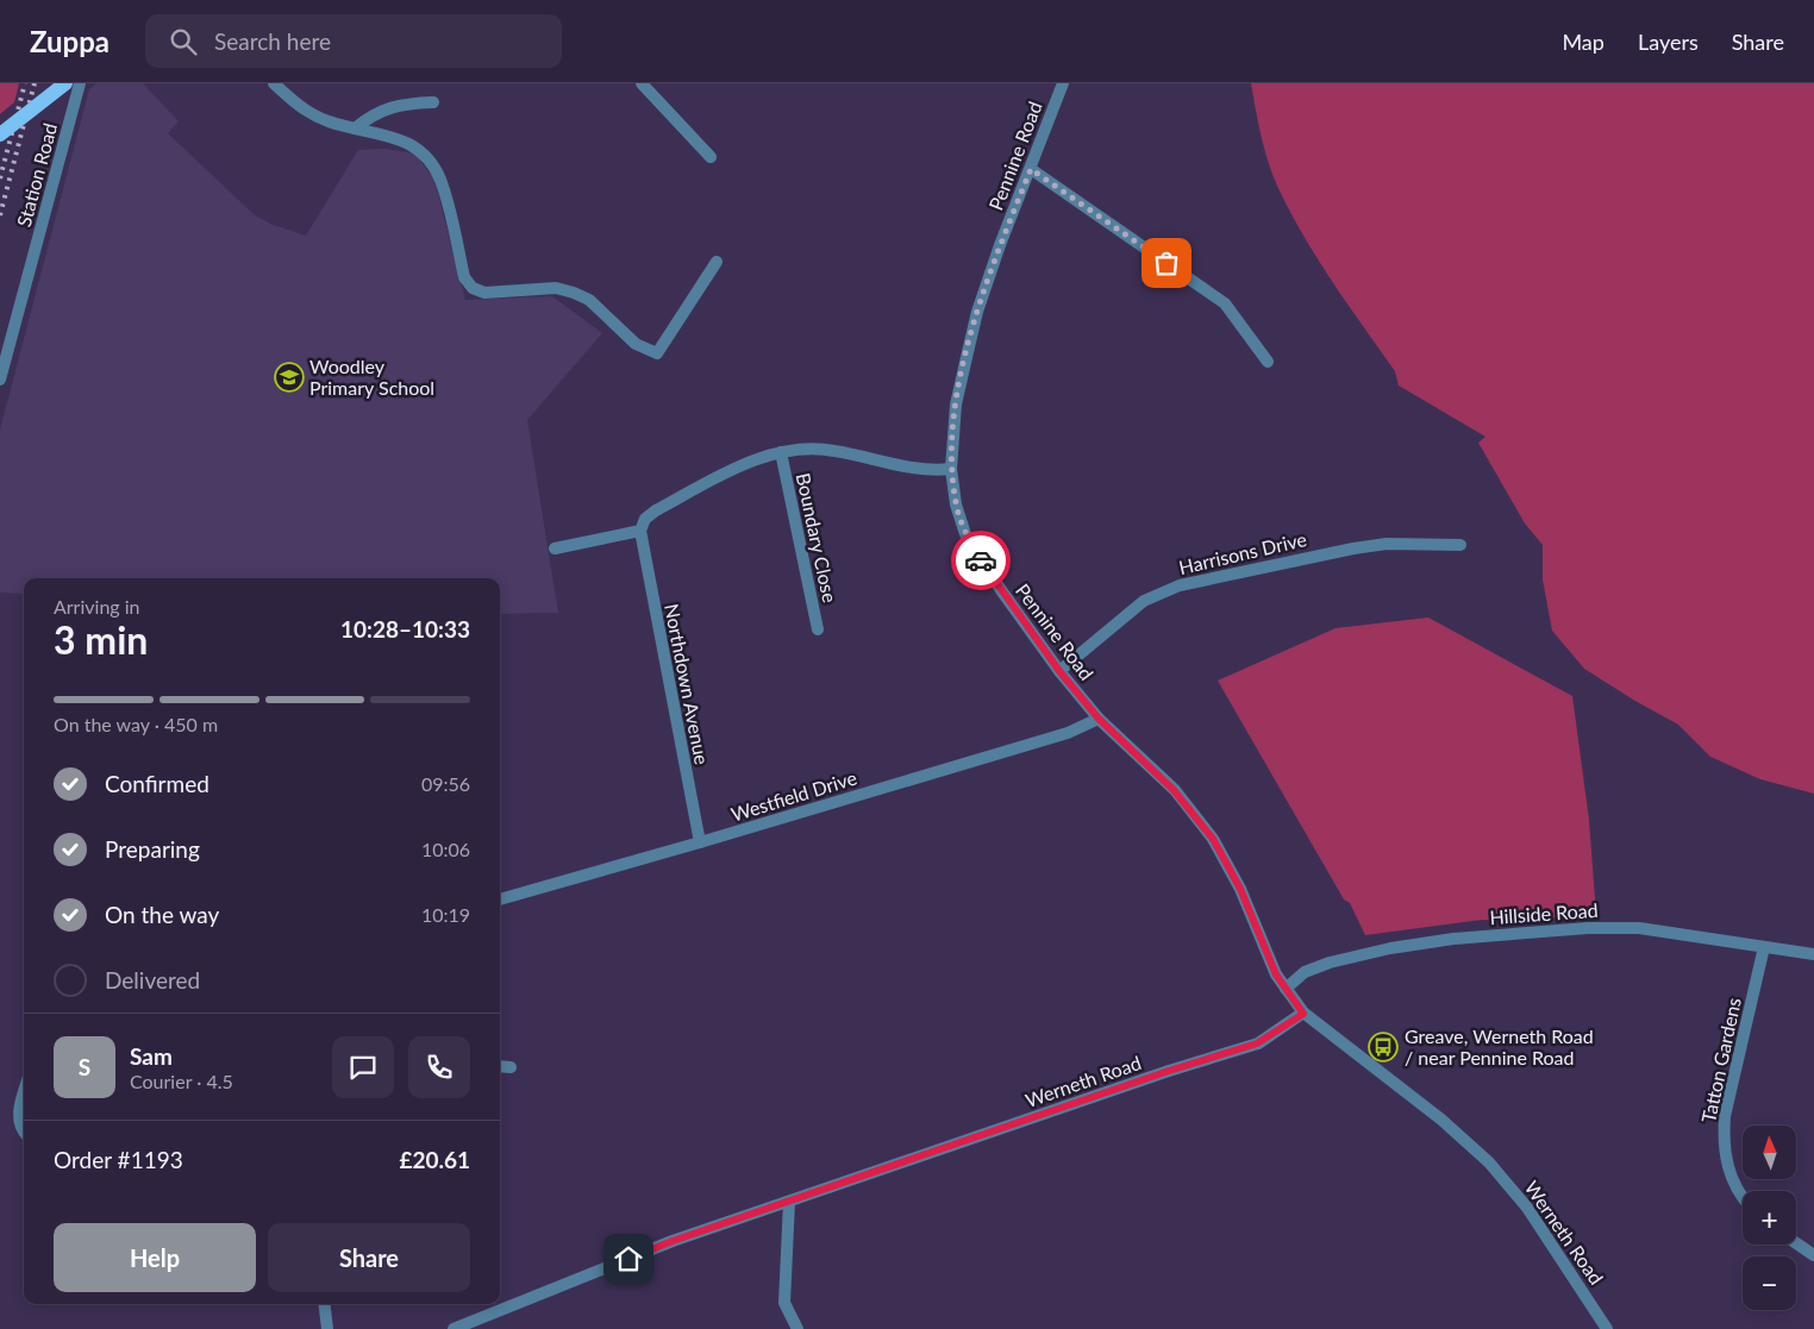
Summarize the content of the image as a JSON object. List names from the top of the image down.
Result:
{
  "streets": {
    "street": [
      "Pennine Road",
      "Station Road",
      "Boundary Close",
      "Harrisons Drive",
      "Northdown Avenue",
      "Westfield Drive",
      "Hillside Road",
      "Tatton Gardens",
      "Werneth Road"
    ]
  },
  "crossings": [
    ["Pennine Road", "Harrisons Drive"],
    ["Pennine Road", "Westfield Drive"],
    ["Pennine Road", "Hillside Road"],
    ["Pennine Road", "Werneth Road"],
    ["Northdown Avenue", "Westfield Drive"],
    ["Hillside Road", "Tatton Gardens"]
  ],
  "places": {
    "school or university": ["Woodley Primary School"],
    "bus stop": ["Greave, Werneth Road / near Pennine Road"]
  },
  "north": "top",
  "page": {
    "header": "Zuppa",
    "search": "Search here",
    "nav": ["Map", "Layers", "Share"],
    "heading": ["3 min", "Arriving in", "10:28–10:33"],
    "panel": [
      "Sam",
      "Courier · 4.5",
      "Order #1193",
      "£20.61"
    ],
    "bar": "On the way · 450 m",
    "list": [
      ["Confirmed", "09:56"],
      ["Preparing", "10:06"],
      ["On the way", "10:19"],
      "Delivered"
    ],
    "round": "S",
    "map_buttons": ["+", "−"],
    "buttons": ["Help", "Share"]
  }
}
